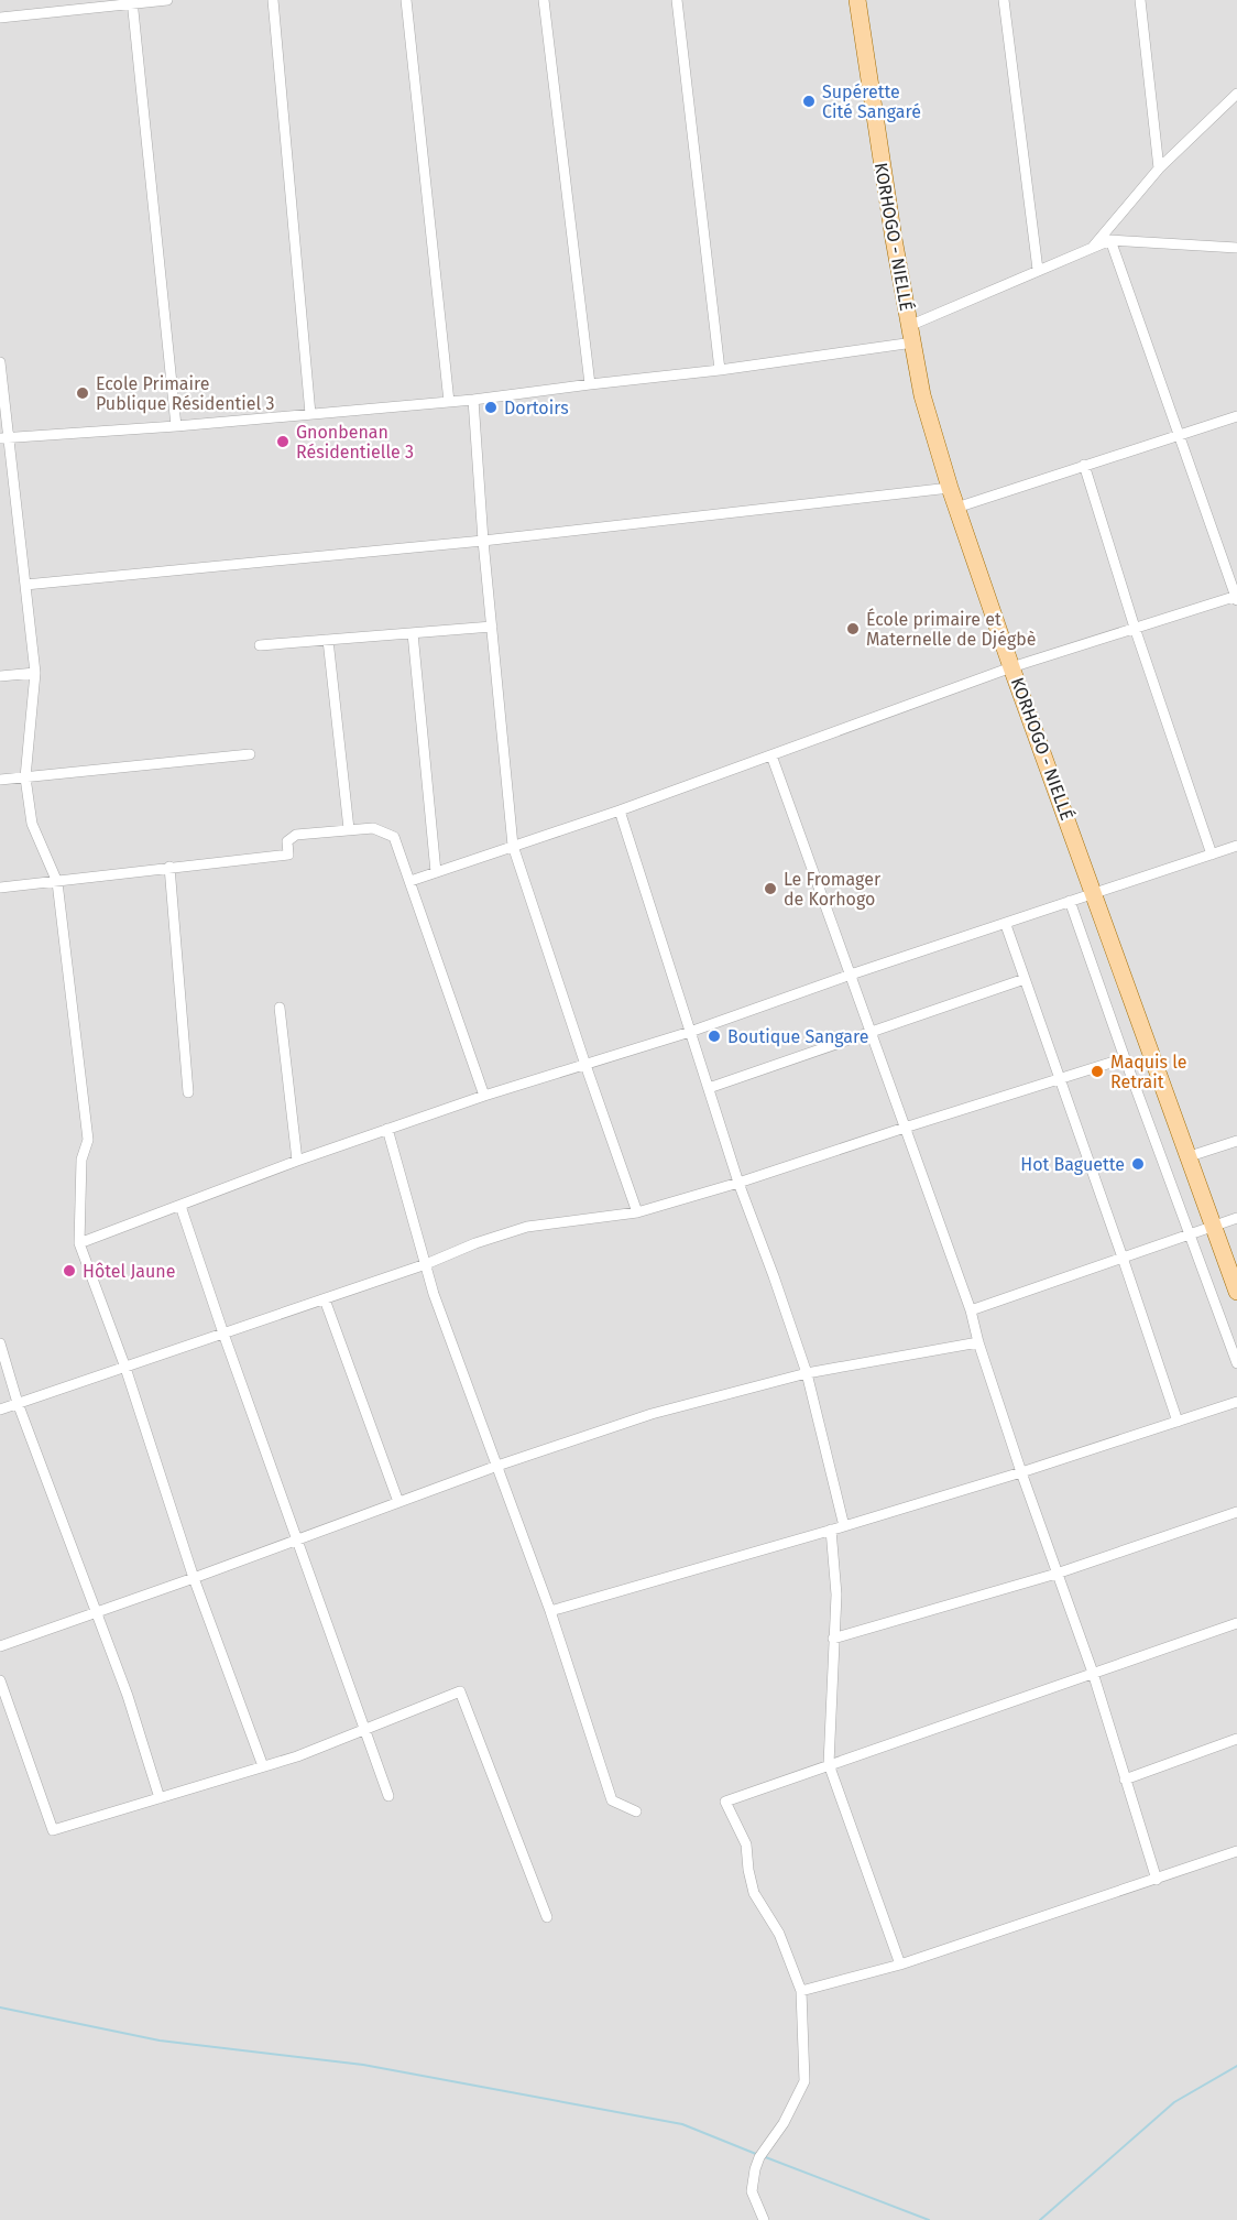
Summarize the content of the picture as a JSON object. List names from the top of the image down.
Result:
{
  "streets": {
    "main road": ["KORHOGO - NIELLÉ"]
  },
  "places": [
    "Supérette Cité Sangaré",
    "Ecole Primaire Publique Résidentiel 3",
    "Dortoirs",
    "Gnonbenan Résidentielle 3",
    "École primaire et Maternelle de Djégbè",
    "Le Fromager de Korhogo",
    "Boutique Sangare",
    "Maquis le Retrait",
    "Hot Baguette",
    "Hôtel Jaune"
  ]
}
